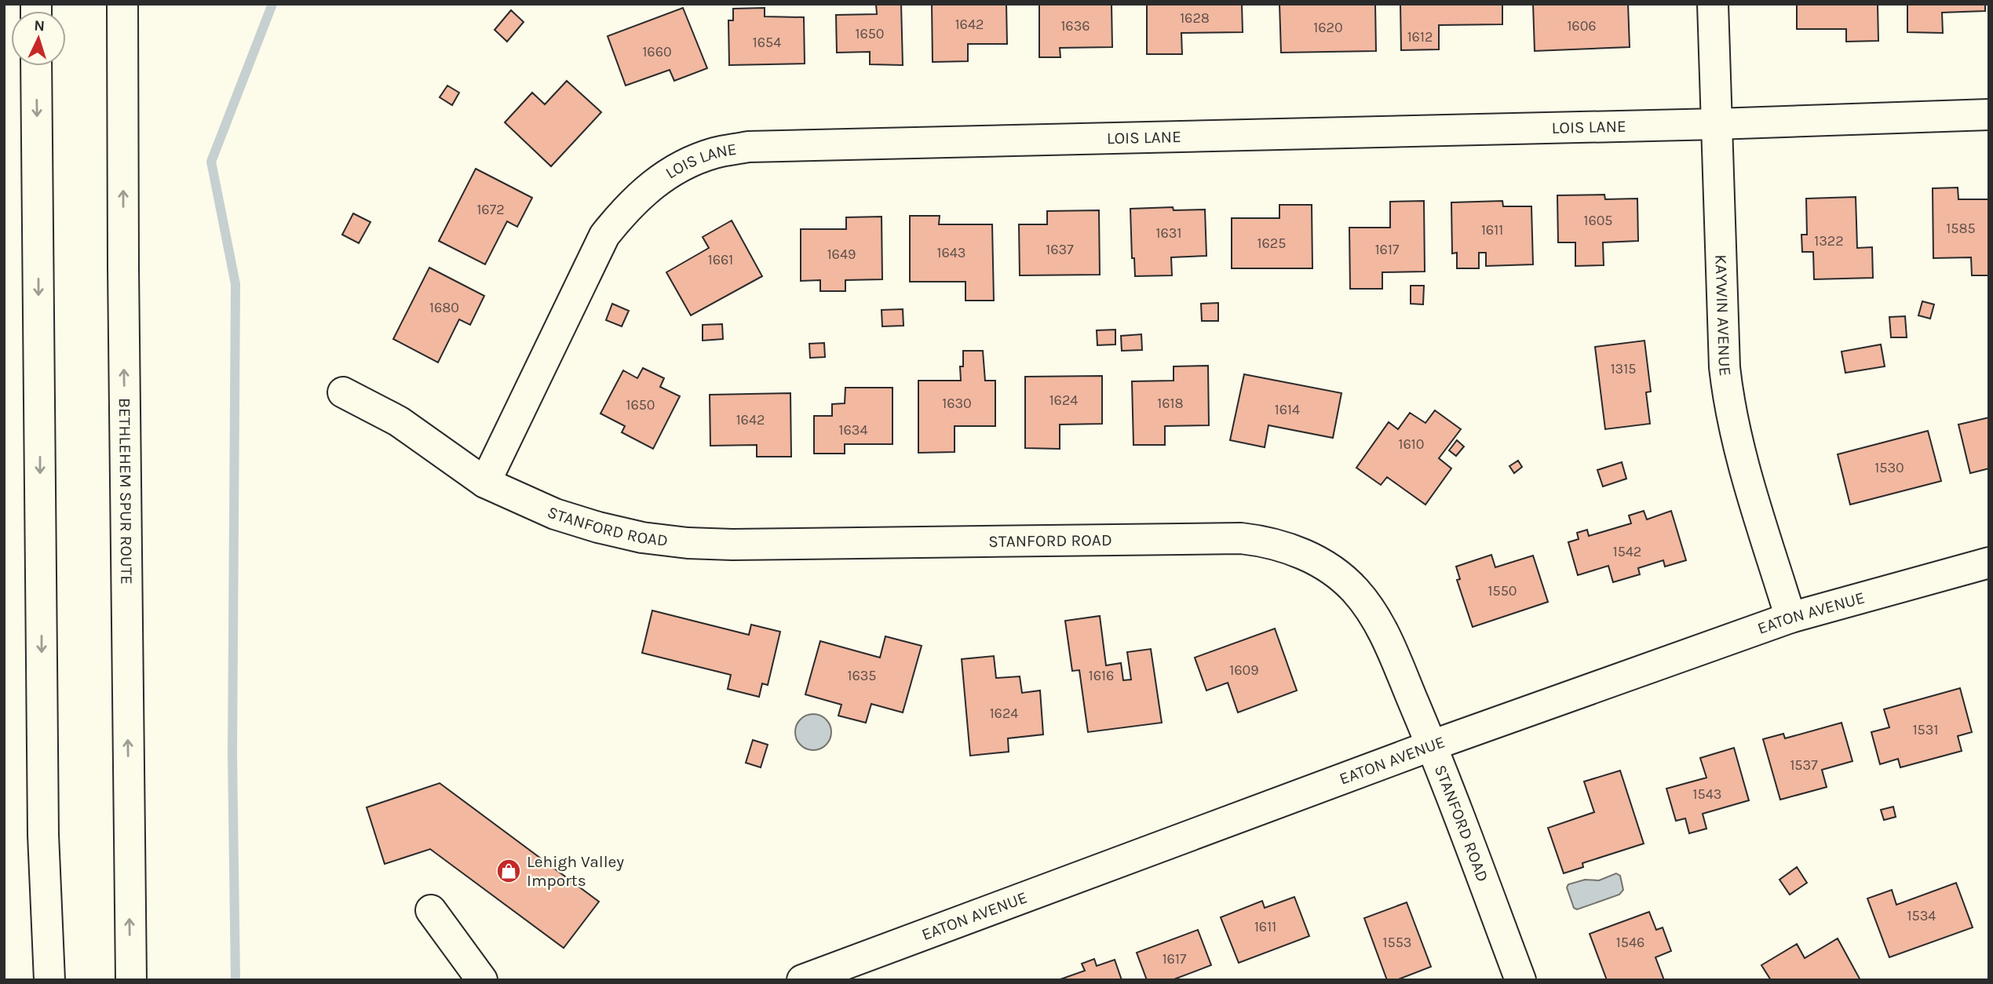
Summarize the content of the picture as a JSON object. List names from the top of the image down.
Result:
{
  "streets": {
    "main road": [
      "LOIS LANE",
      "KAYWIN AVENUE",
      "BETHLEHEM SPUR ROUTE",
      "STANFORD ROAD",
      "EATON AVENUE"
    ]
  },
  "crossings": [
    ["LOIS LANE", "KAYWIN AVENUE"],
    ["LOIS LANE", "STANFORD ROAD"],
    ["KAYWIN AVENUE", "EATON AVENUE"],
    ["STANFORD ROAD", "EATON AVENUE"]
  ],
  "places": {
    "shop": ["Lehigh Valley Imports"]
  },
  "house_numbers": [
    "1628",
    "1642",
    "1636",
    "1606",
    "1620",
    "1650",
    "1612",
    "1654",
    "1660",
    "1672",
    "1605",
    "1585",
    "1611",
    "1631",
    "1322",
    "1625",
    "1637",
    "1617",
    "1643",
    "1649",
    "1661",
    "1680",
    "1315",
    "1624",
    "1630",
    "1618",
    "1650",
    "1614",
    "1642",
    "1634",
    "1610",
    "1530",
    "1542",
    "1550",
    "1609",
    "1635",
    "1616",
    "1624",
    "1531",
    "1537",
    "1543",
    "1534",
    "1611",
    "1553",
    "1546",
    "1617"
  ],
  "north": "top"
}
